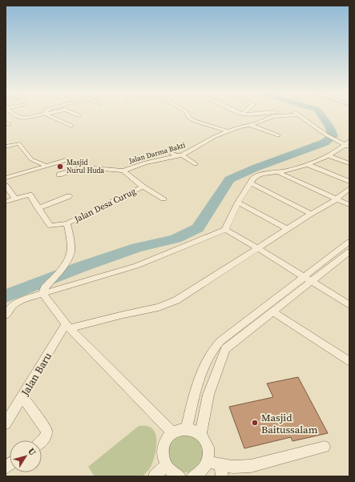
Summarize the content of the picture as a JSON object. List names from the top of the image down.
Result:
{
  "streets": {
    "street": ["Jalan Darma Bakti", "Jalan Desa Curug", "Jalan Baru"]
  },
  "crossings": [
    ["Jalan Darma Bakti", "Jalan Desa Curug"]
  ],
  "places": ["Masjid Nurul Huda", "Masjid Baitussalam"],
  "north": "top right"
}
